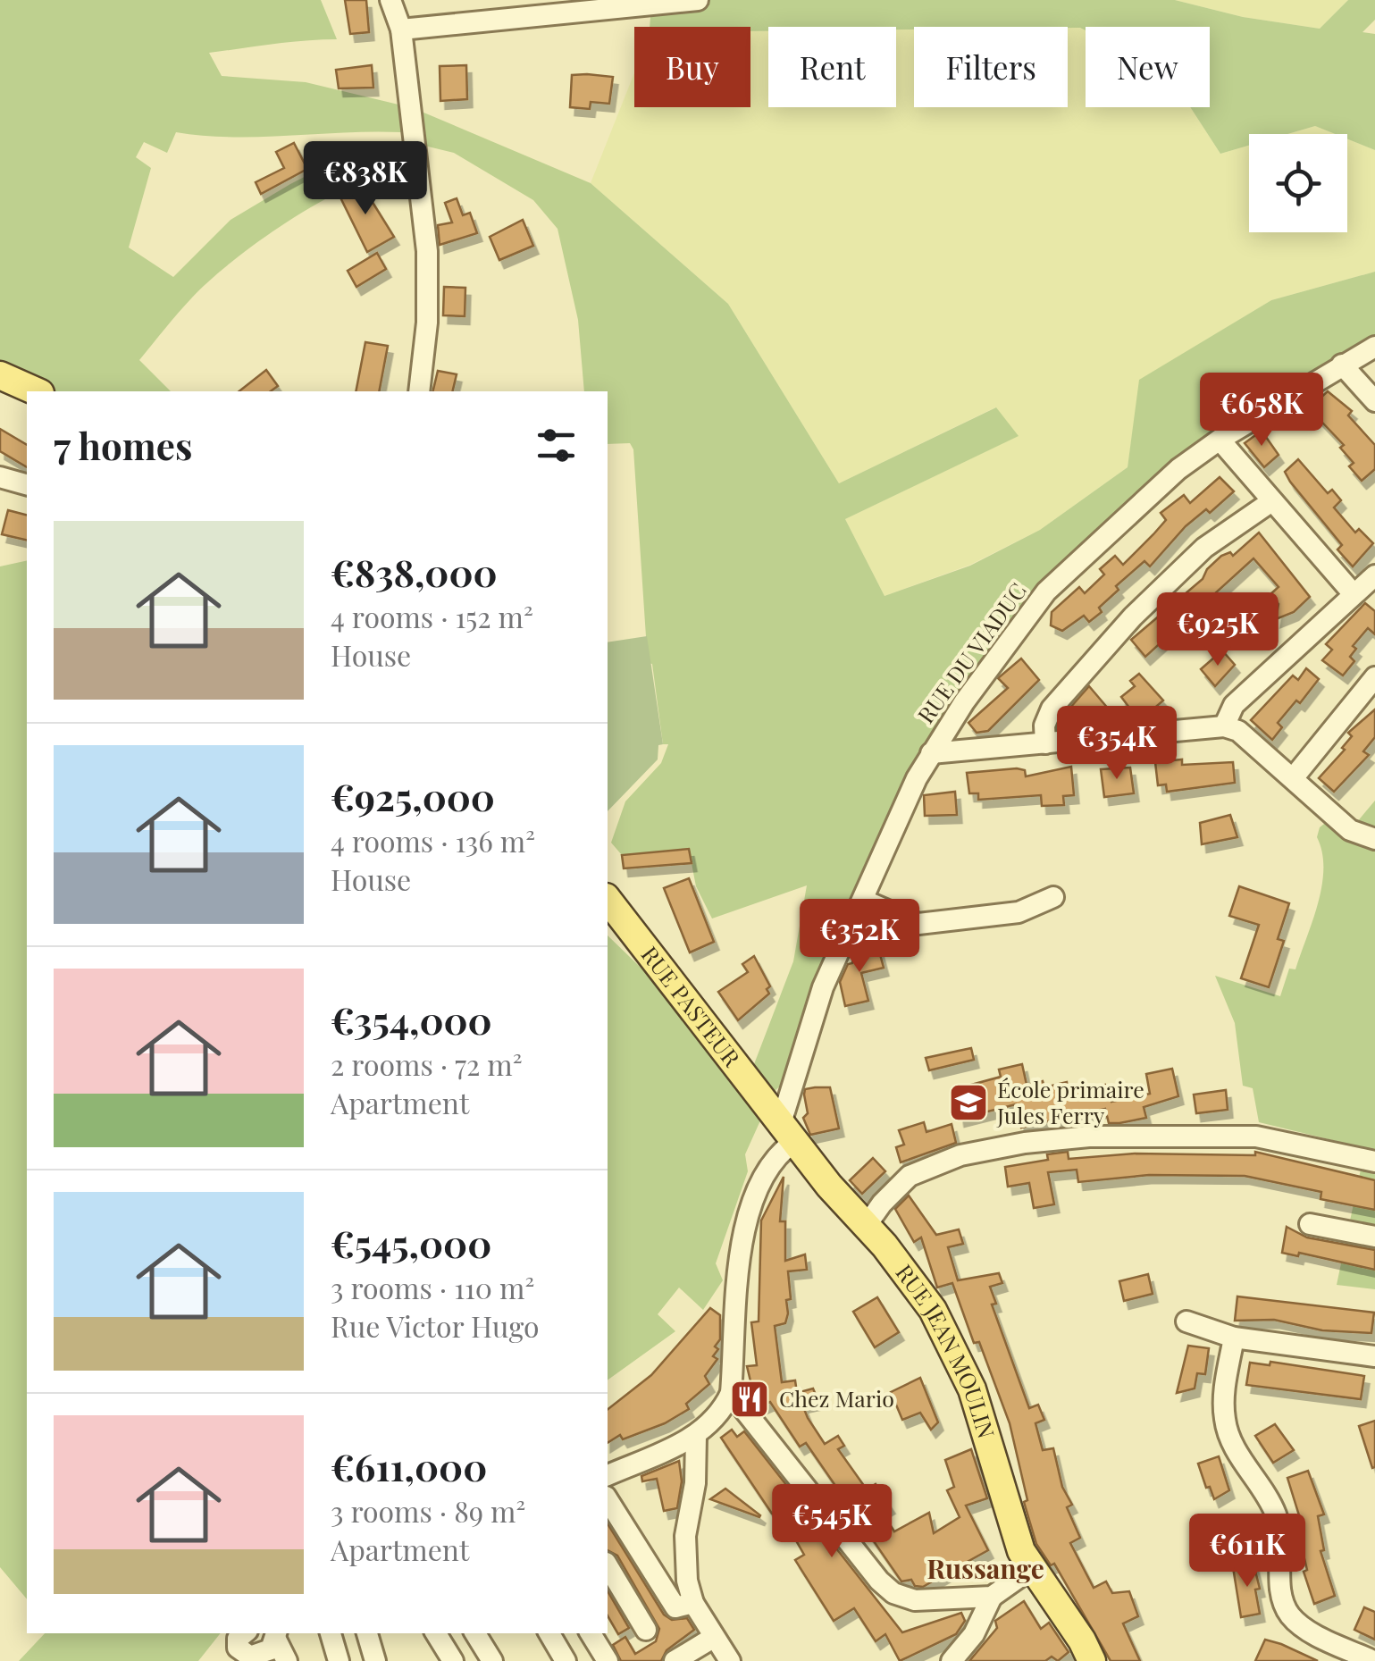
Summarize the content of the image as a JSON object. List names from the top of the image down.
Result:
{
  "streets": {
    "main road": ["RUE PASTEUR", "RUE JEAN MOULIN"],
    "street": ["RUE DU VIADUC"]
  },
  "crossings": [
    ["RUE DU VIADUC", "RUE JEAN MOULIN"],
    ["RUE PASTEUR", "RUE JEAN MOULIN"]
  ],
  "districts": ["Russange"],
  "places": {
    "school or university": ["École primaire Jules Ferry"],
    "restaurant": ["Chez Mario"]
  },
  "page": {
    "chip": [
      "Buy",
      "Rent",
      "Filters",
      "New"
    ],
    "price": [
      "€838K",
      "€658K",
      "€925K",
      "€354K",
      "€352K",
      "€545K",
      "€611K"
    ],
    "heading": "7 homes",
    "list": [
      {
        "name": "€838,000",
        "note": "4 rooms · 152 m² · House"
      },
      {
        "name": "€925,000",
        "note": "4 rooms · 136 m² · House"
      },
      {
        "name": "€354,000",
        "note": "2 rooms · 72 m² · Apartment"
      },
      {
        "name": "€545,000",
        "note": "3 rooms · 110 m² · Rue Victor Hugo"
      },
      {
        "name": "€611,000",
        "note": "3 rooms · 89 m² · Apartment"
      }
    ]
  }
}
